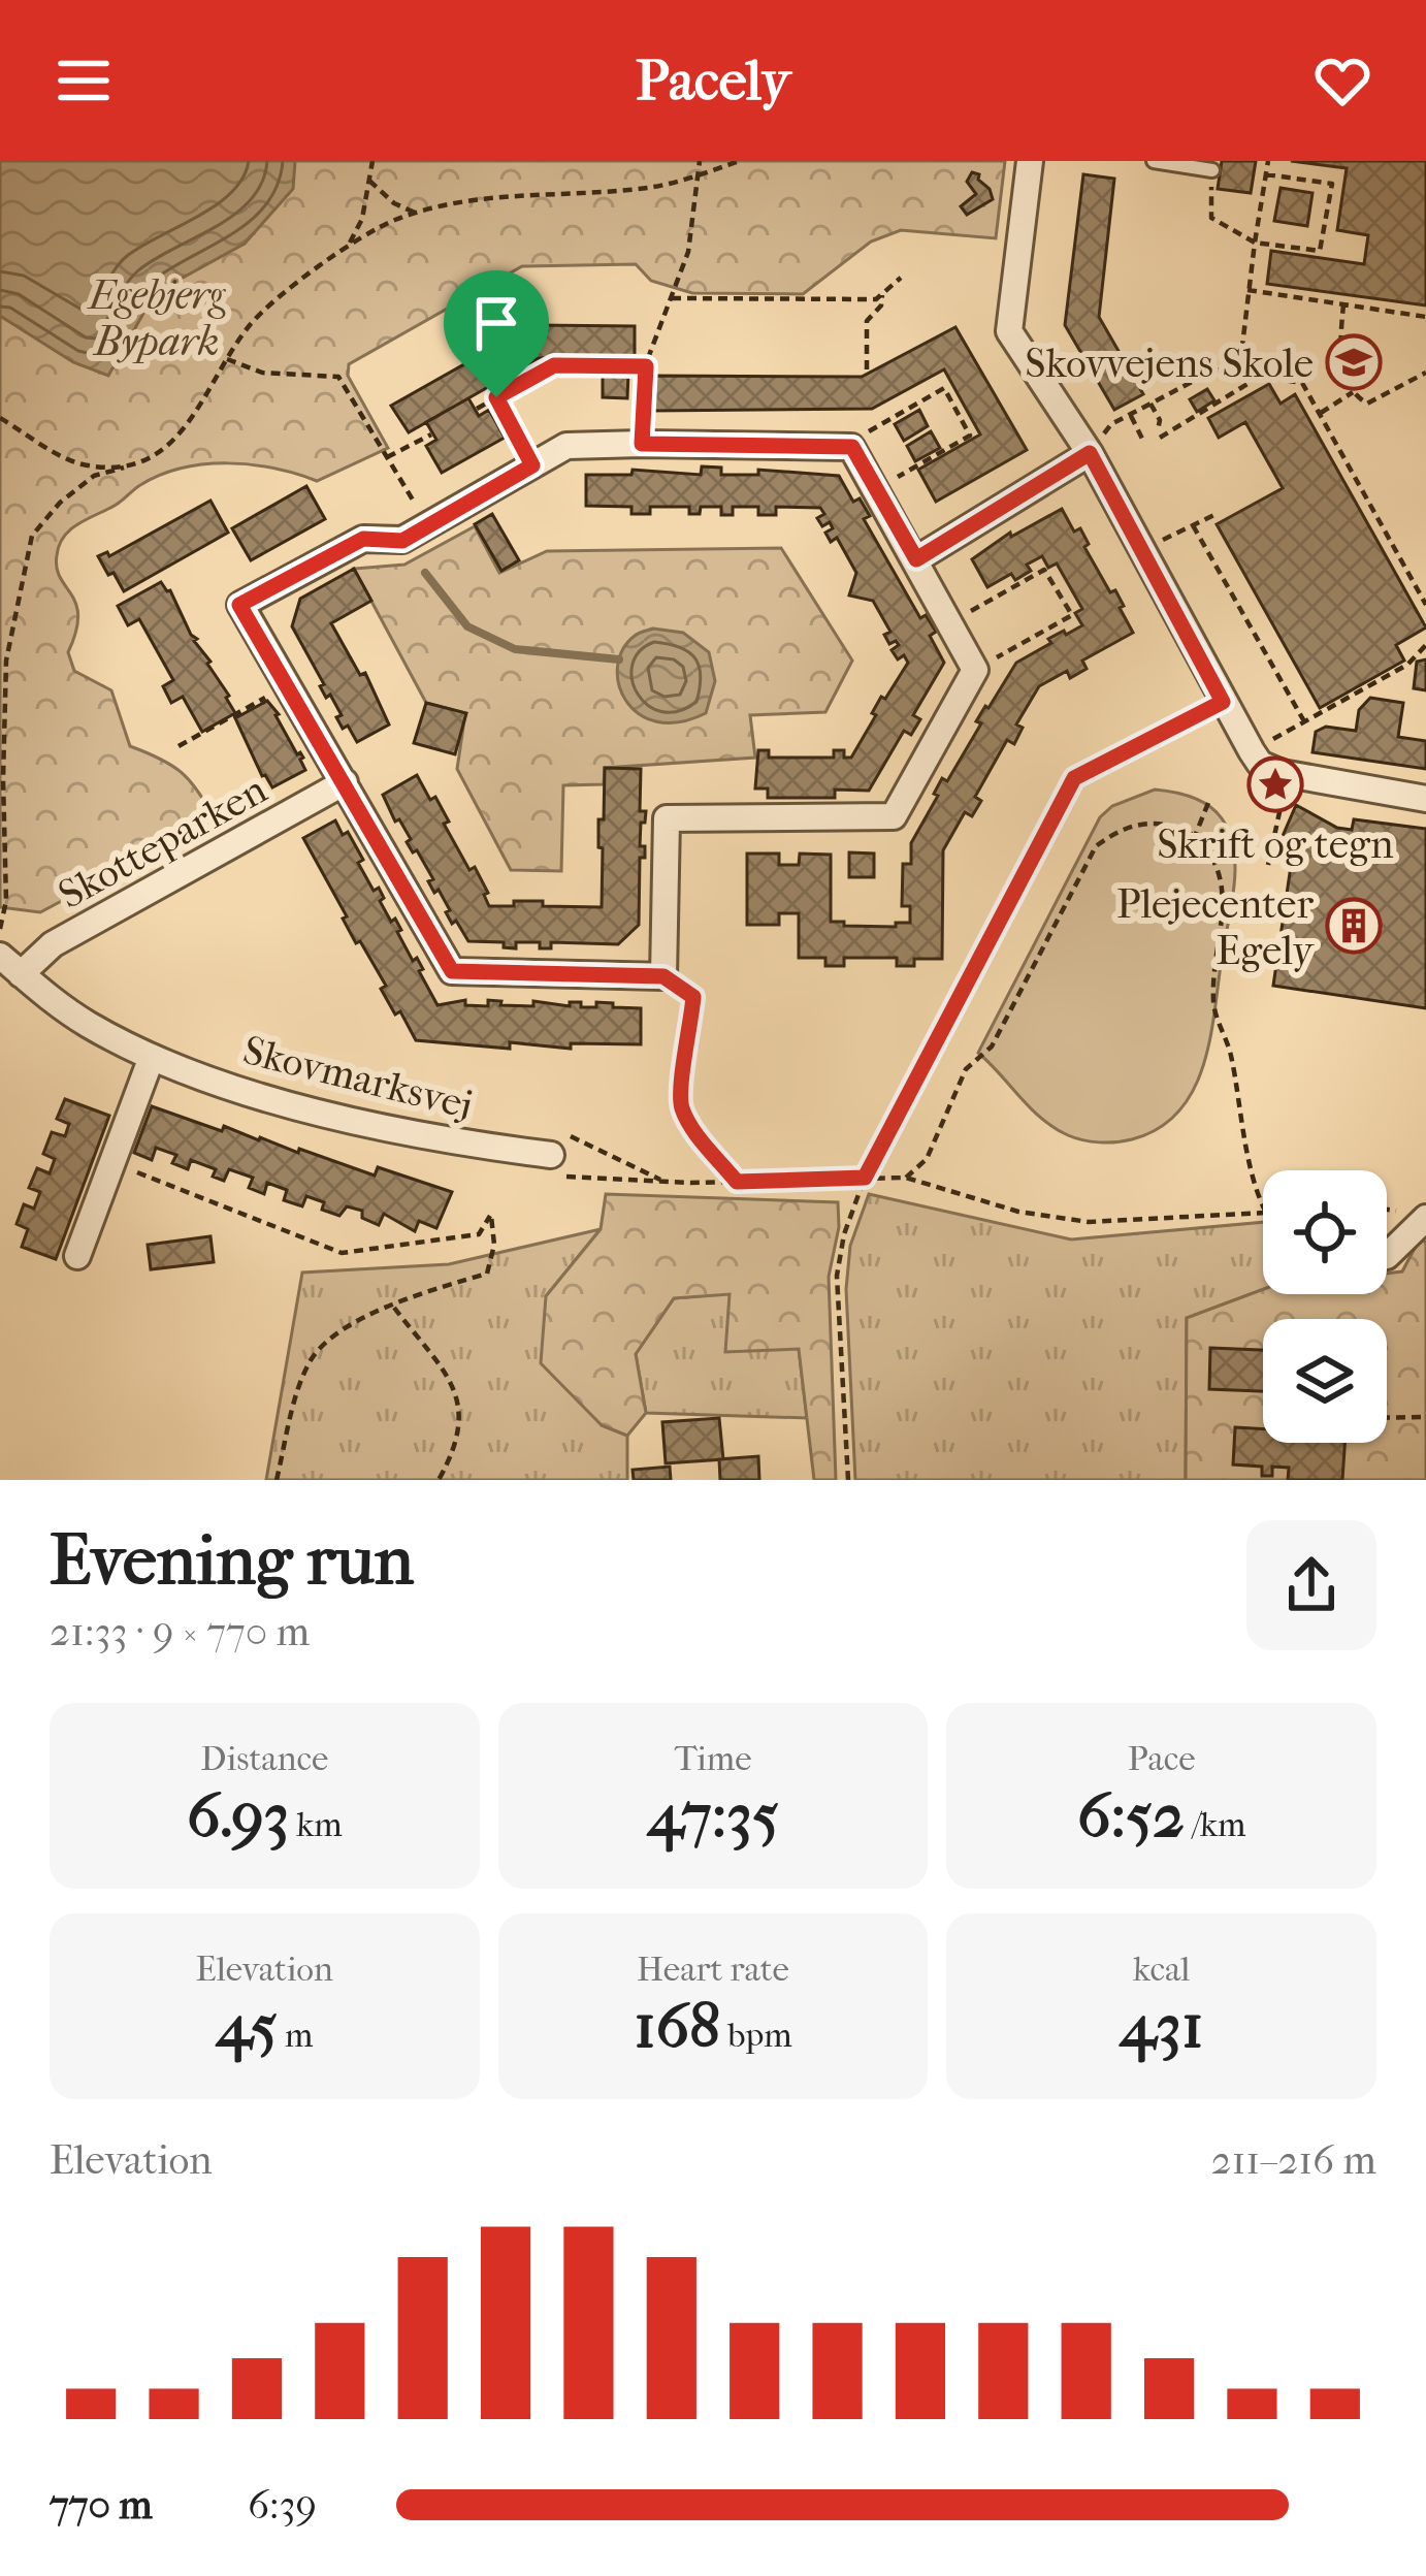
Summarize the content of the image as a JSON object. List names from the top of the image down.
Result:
{
  "streets": {
    "street": ["Skotteparken", "Skovmarksvej"]
  },
  "crossings": [
    ["Skotteparken", "Skovmarksvej"]
  ],
  "parks": ["Egebjerg Bypark"],
  "places": {
    "school or university": ["Skovvejens Skole"],
    "place": ["Skrift og tegn"],
    "building": ["Plejecenter Egely"]
  },
  "page": {
    "header": "Pacely",
    "heading": ["Evening run", "21:33 · 9 × 770 m"],
    "stats": [
      ["Distance", "6.93 km"],
      ["Time", "47:35"],
      ["Pace", "6:52 /km"],
      ["Elevation", "45 m"],
      ["Heart rate", "168 bpm"],
      ["kcal", "431"]
    ],
    "chart": ["Elevation", "211–216 m"],
    "list": [
      {
        "name": "770 m",
        "note": "6:39"
      }
    ]
  }
}
